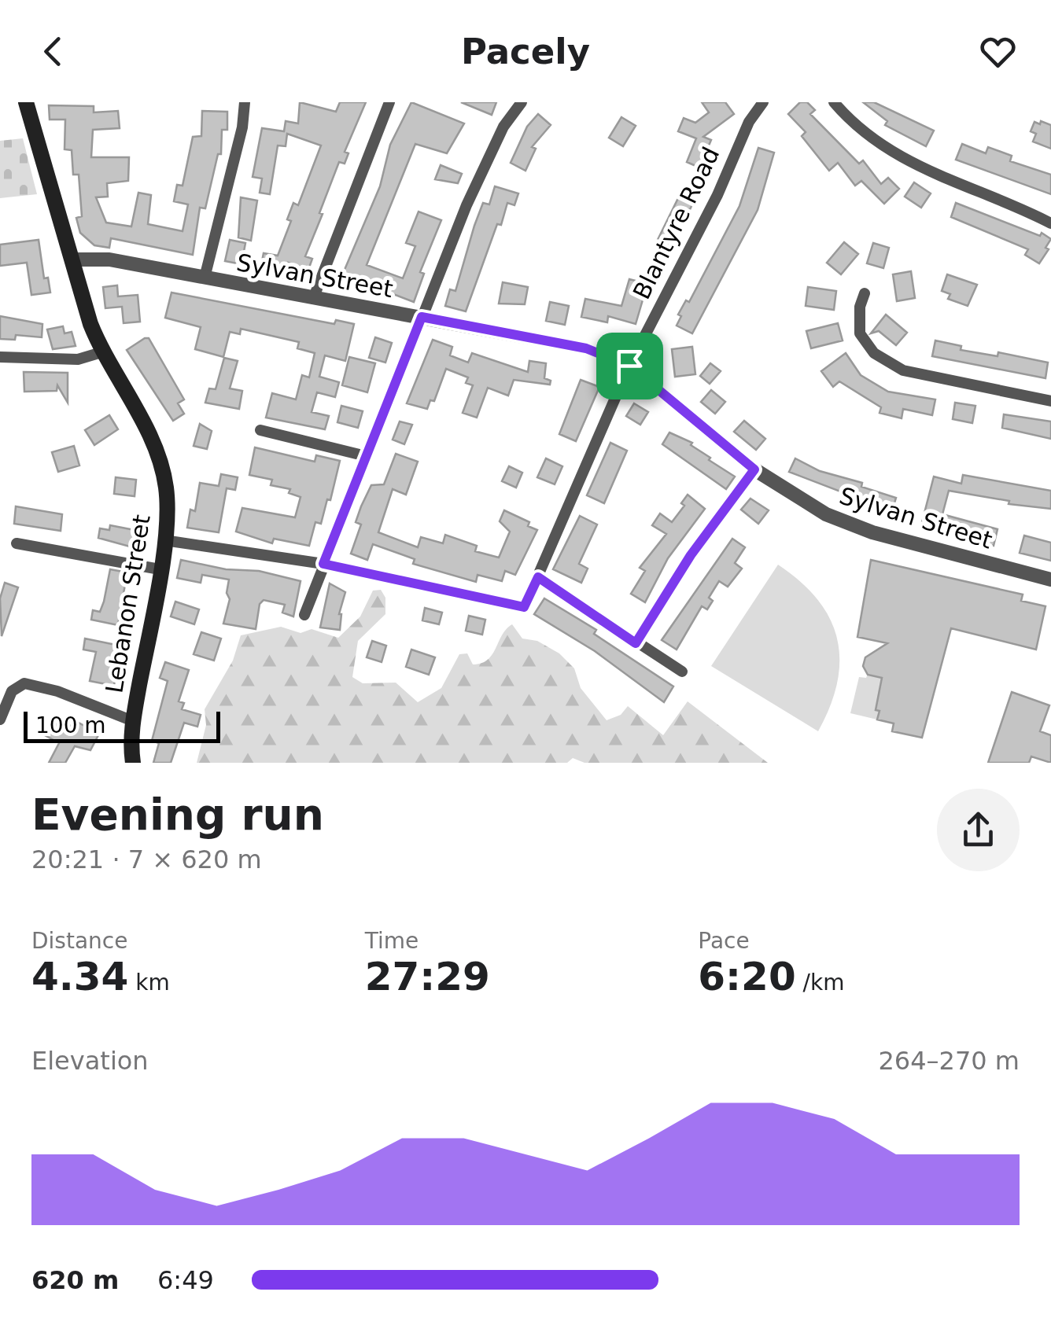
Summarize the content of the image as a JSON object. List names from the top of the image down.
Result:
{
  "streets": {
    "main road": ["Lebanon Street"],
    "street": ["Blantyre Road", "Sylvan Street"]
  },
  "crossings": [
    ["Blantyre Road", "Sylvan Street"],
    ["Sylvan Street", "Lebanon Street"]
  ],
  "scale_bar": "100 m",
  "page": {
    "header": "Pacely",
    "scale": "100 m",
    "heading": ["Evening run", "20:21 · 7 × 620 m"],
    "stats": [
      ["Distance", "4.34 km"],
      ["Time", "27:29"],
      ["Pace", "6:20 /km"]
    ],
    "chart": ["Elevation", "264–270 m"],
    "list": [
      {
        "name": "620 m",
        "note": "6:49"
      }
    ]
  }
}
